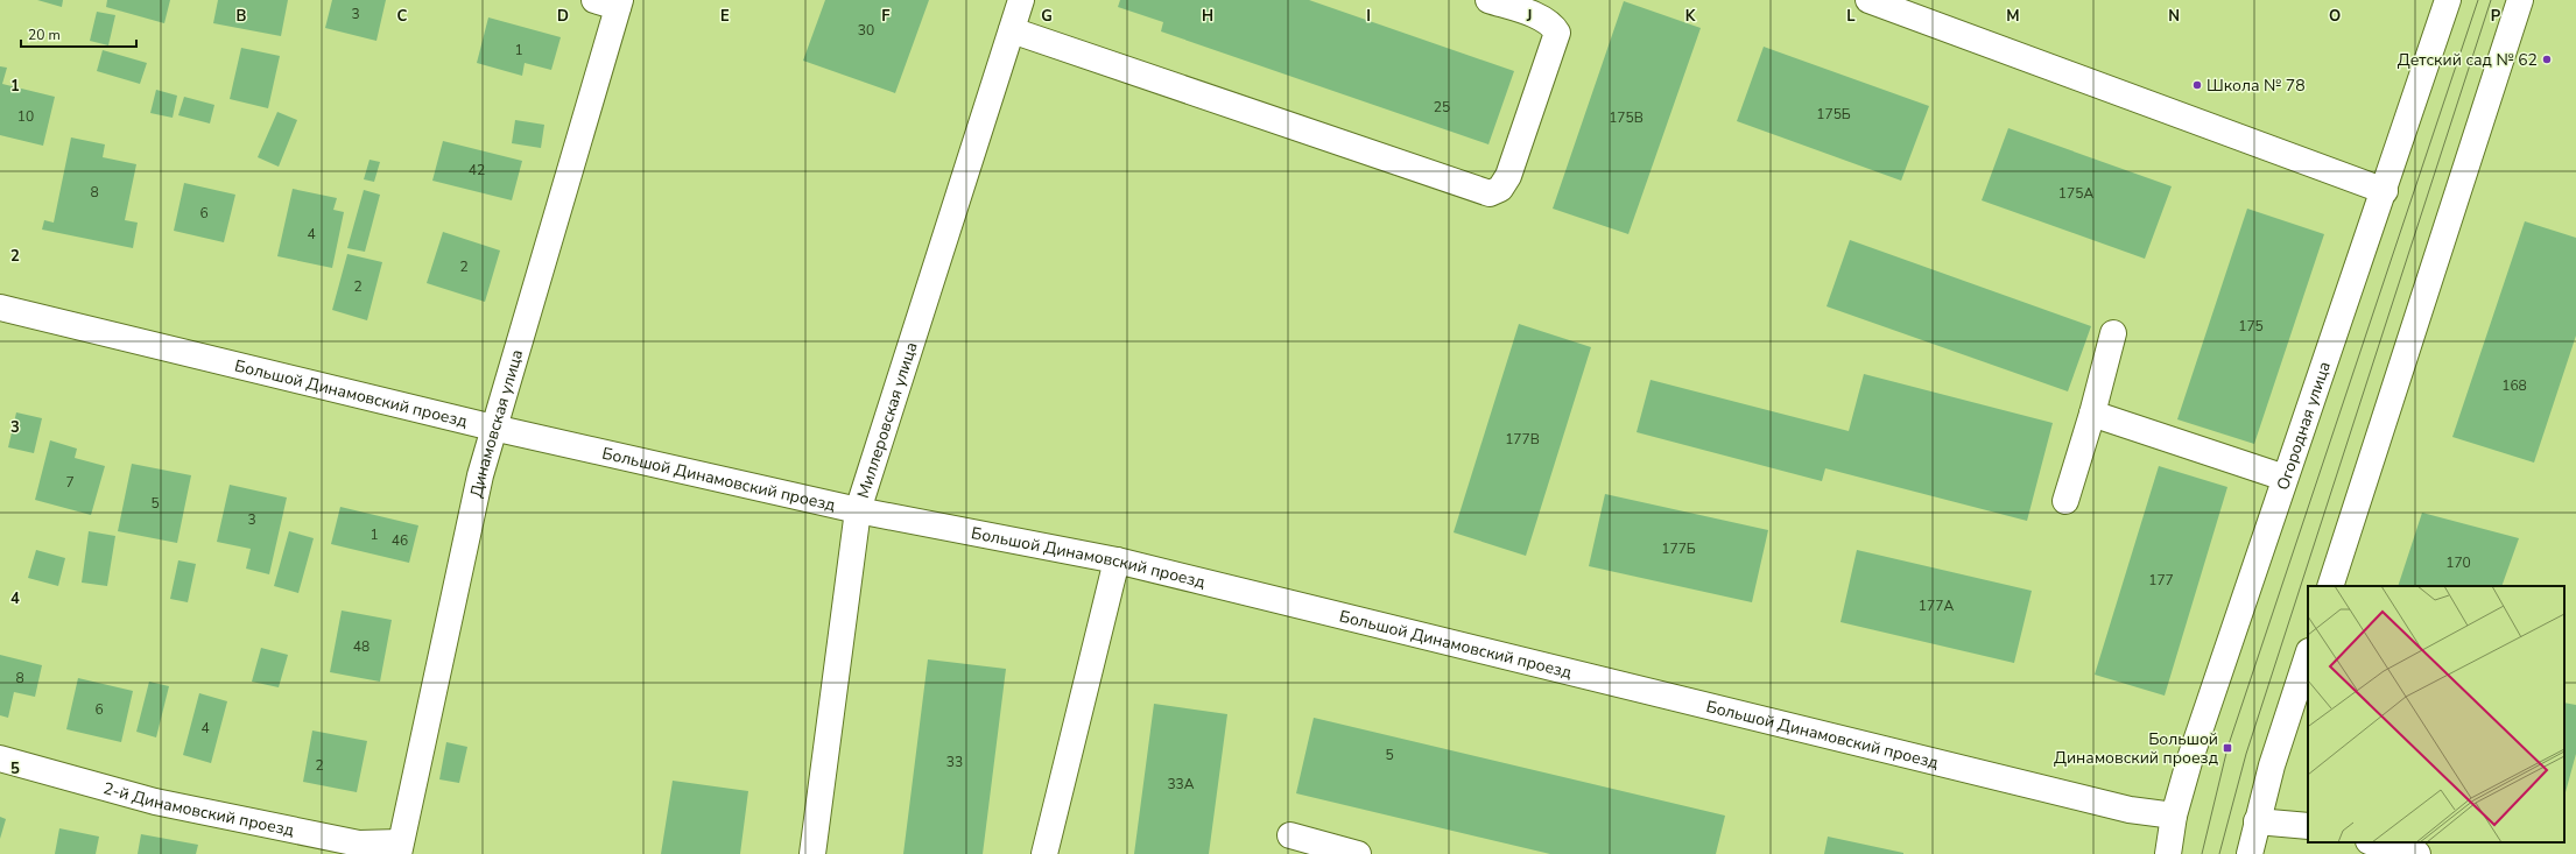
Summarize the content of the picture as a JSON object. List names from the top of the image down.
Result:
{
  "streets": {
    "street": [
      "Большой Динамовский проезд",
      "Миллеровская улица",
      "Динамовская улица",
      "Огородная улица",
      "2-й Динамовский проезд"
    ]
  },
  "crossings": [
    ["Большой Динамовский проезд", "Миллеровская улица"],
    ["Большой Динамовский проезд", "Динамовская улица"],
    ["Большой Динамовский проезд", "Огородная улица"],
    ["Динамовская улица", "2-й Динамовский проезд"]
  ],
  "places": {
    "other": ["Детский сад № 62", "Школа № 78"],
    "transit": ["Большой Динамовский проезд"]
  },
  "house_numbers": [
    "3",
    "30",
    "1",
    "25",
    "175Б",
    "10",
    "175В",
    "42",
    "8",
    "175А",
    "6",
    "4",
    "2",
    "2",
    "175",
    "168",
    "177В",
    "7",
    "5",
    "3",
    "1",
    "46",
    "177Б",
    "170",
    "177",
    "177А",
    "48",
    "8",
    "6",
    "4",
    "5",
    "33",
    "2",
    "33А"
  ],
  "scale_bar": "20 m",
  "grid": {
    "columns": [
      "B",
      "C",
      "D",
      "E",
      "F",
      "G",
      "H",
      "I",
      "J",
      "K",
      "L",
      "M",
      "N",
      "O",
      "P"
    ],
    "rows": [
      "1",
      "2",
      "3",
      "4",
      "5"
    ]
  }
}
